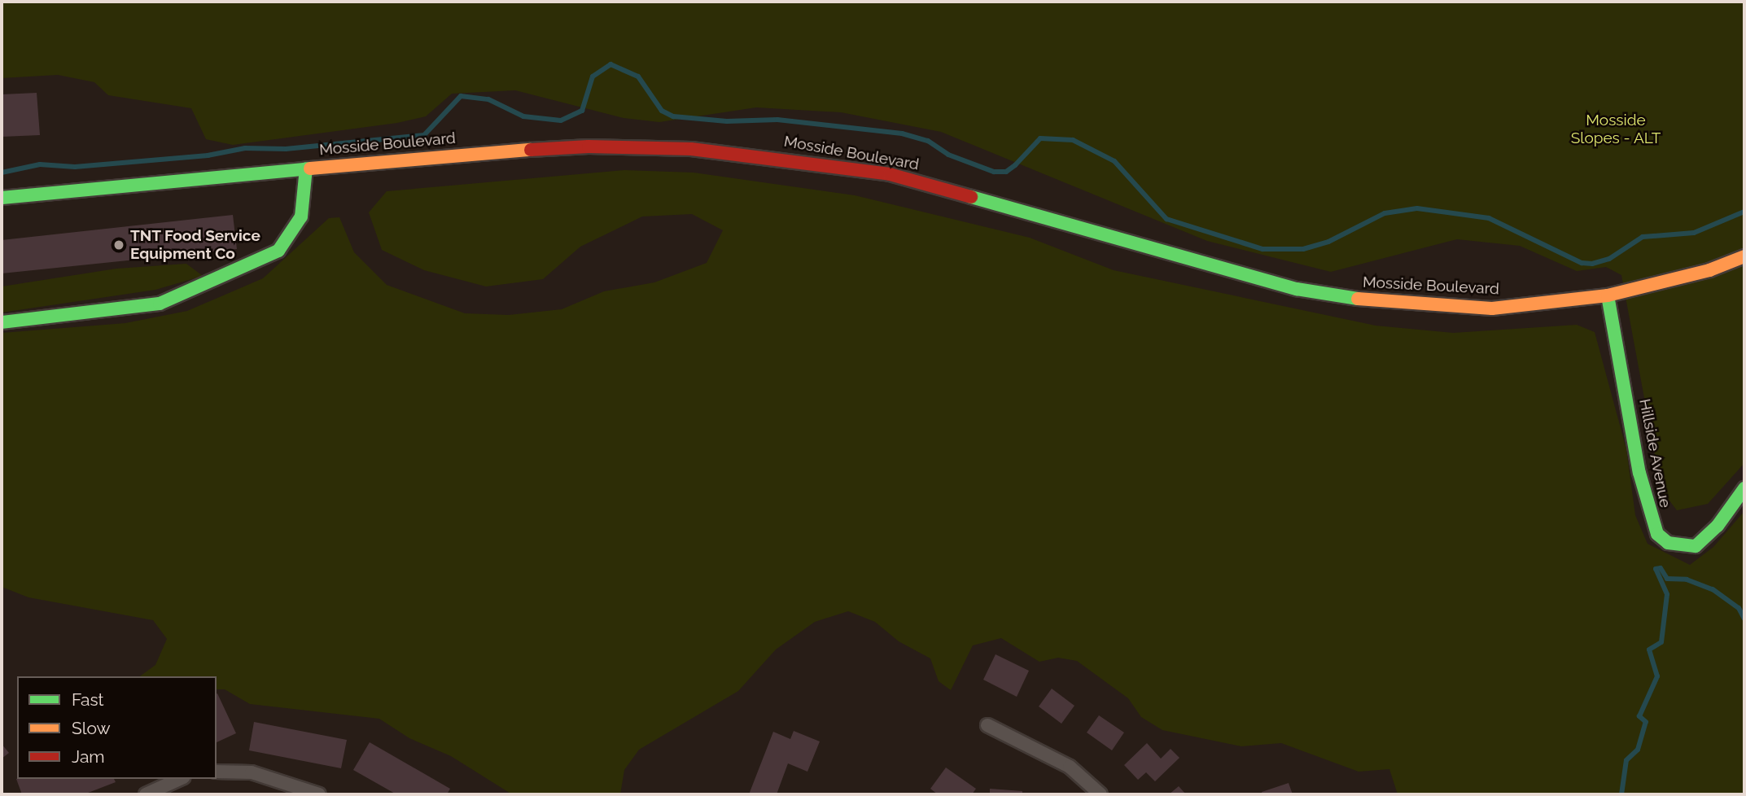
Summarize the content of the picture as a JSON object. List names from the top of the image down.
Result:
{
  "streets": {
    "main road": ["Mosside Boulevard", "Hillside Avenue"]
  },
  "crossings": [
    ["Mosside Boulevard", "Hillside Avenue"]
  ],
  "parks": ["Mosside Slopes - ALT"],
  "places": ["TNT Food Service Equipment Co"],
  "legend": ["Fast", "Slow", "Jam"]
}
